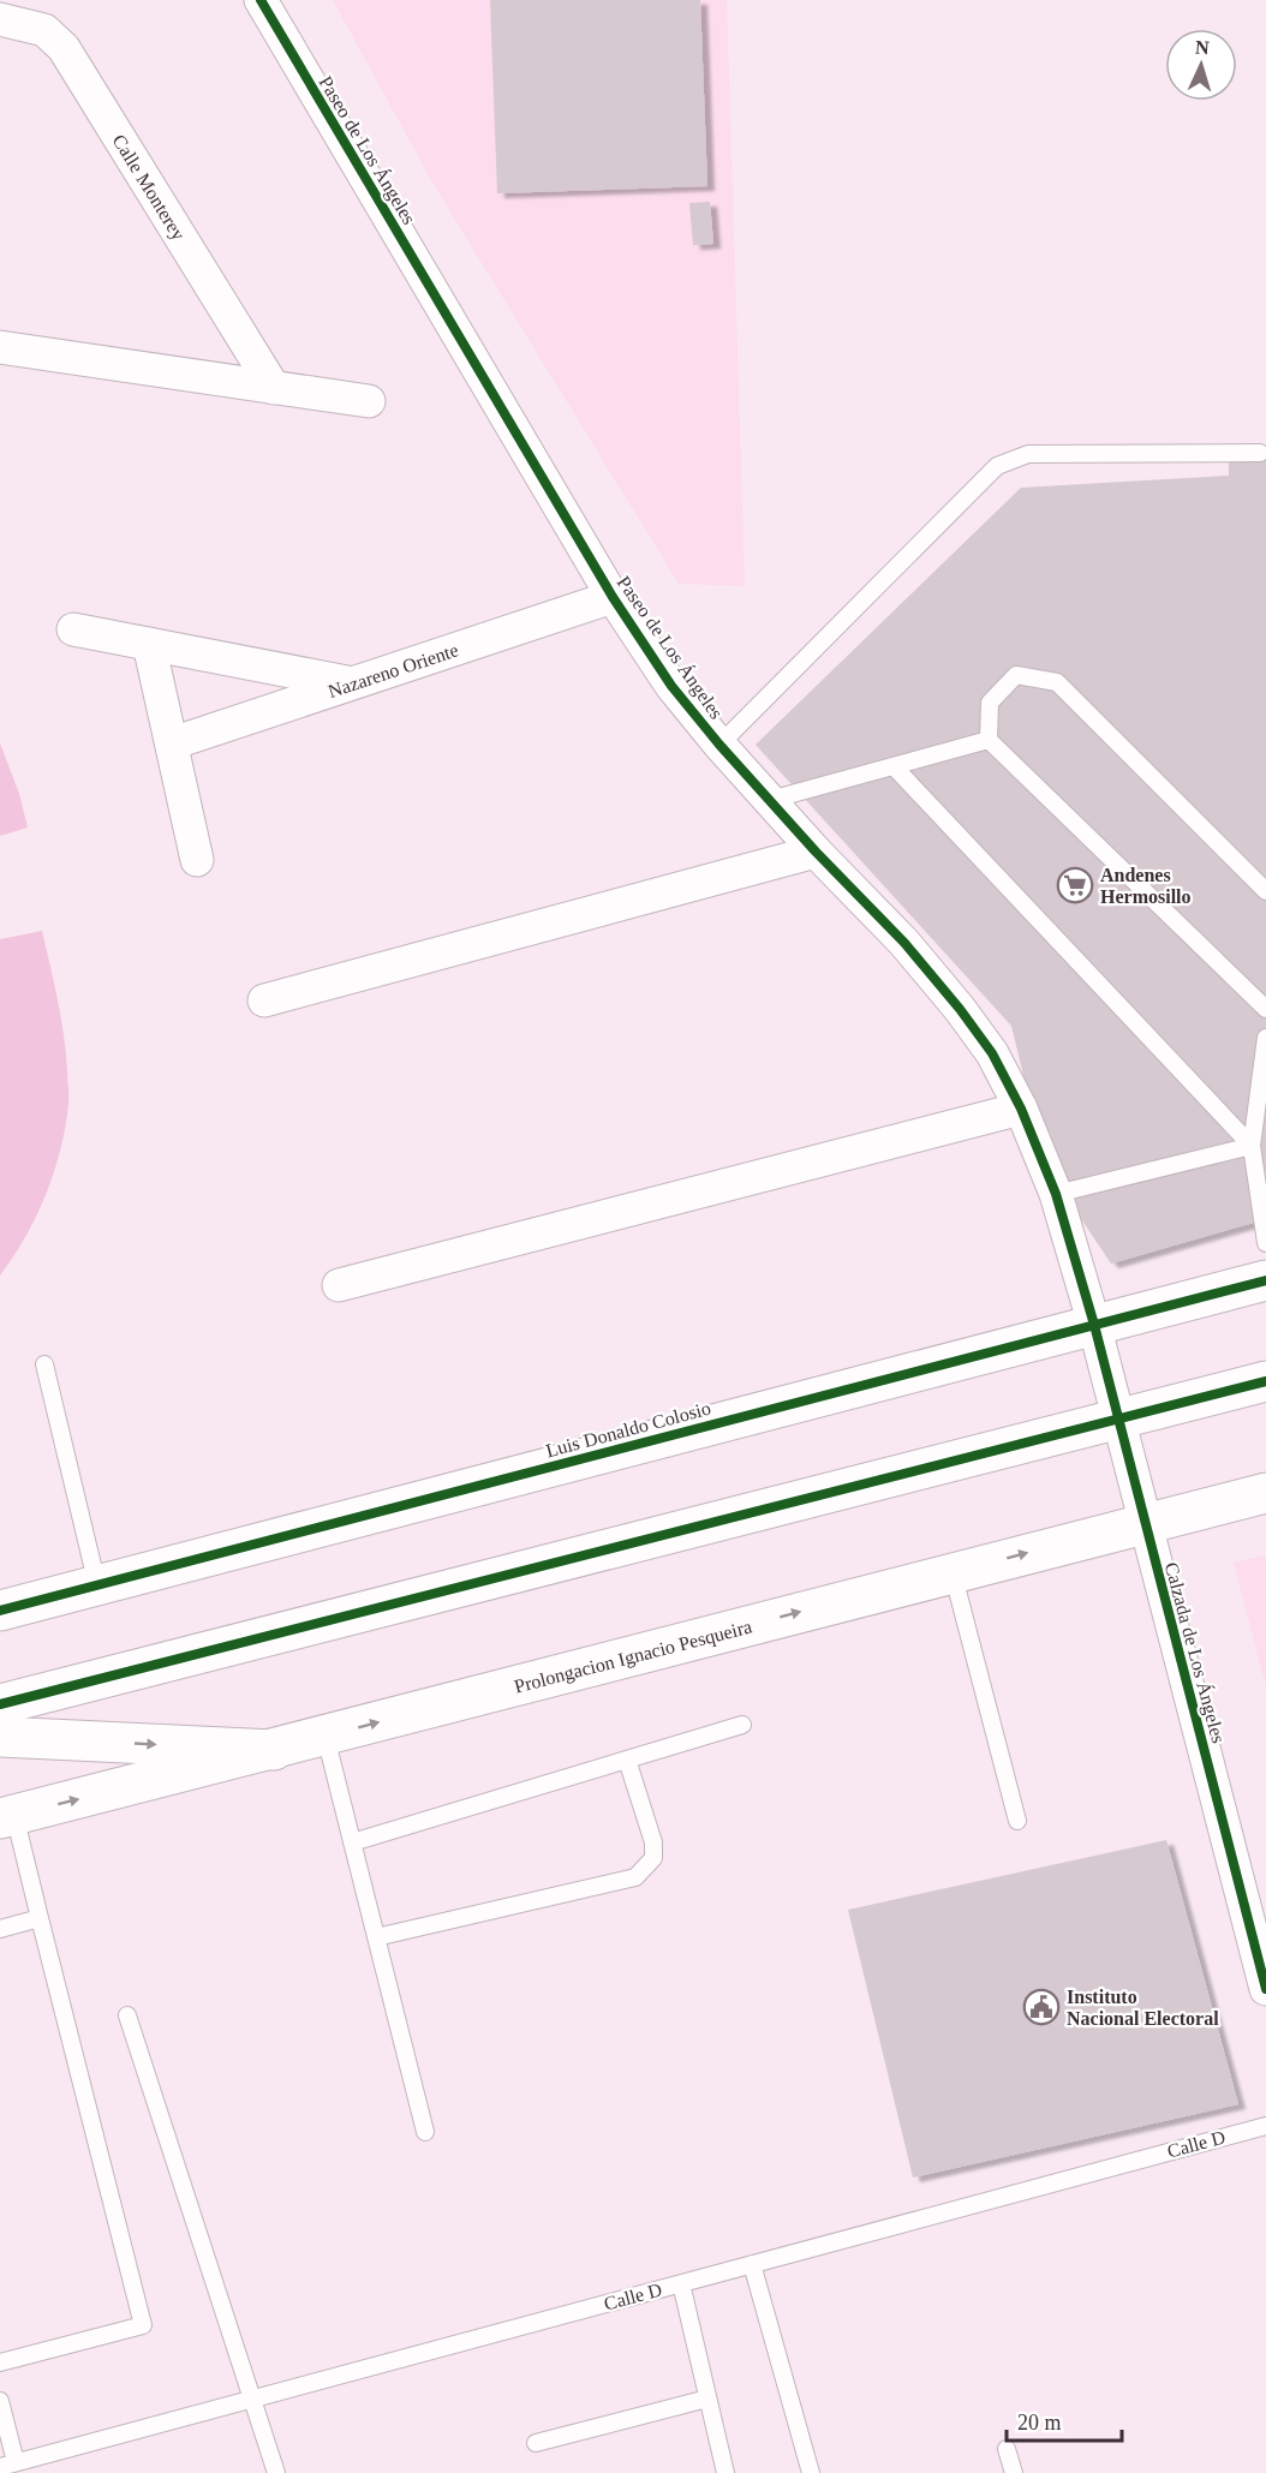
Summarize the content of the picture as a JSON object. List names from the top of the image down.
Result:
{
  "streets": {
    "main road": ["Luis Donaldo Colosio", "Prolongacion Ignacio Pesqueira"],
    "street": [
      "Paseo de Los Ángeles",
      "Calle Monterey",
      "Nazareno Oriente",
      "Calzada de Los Ángeles"
    ],
    "lane": ["Calle D"]
  },
  "crossings": [
    ["Paseo de Los Ángeles", "Nazareno Oriente"],
    ["Paseo de Los Ángeles", "Luis Donaldo Colosio"],
    ["Paseo de Los Ángeles", "Calzada de Los Ángeles"],
    ["Luis Donaldo Colosio", "Calzada de Los Ángeles"],
    ["Calzada de Los Ángeles", "Prolongacion Ignacio Pesqueira"]
  ],
  "places": {
    "supermarket": ["Andenes Hermosillo"],
    "public building": ["Instituto Nacional Electoral"]
  },
  "scale_bar": "20 m",
  "north": "top"
}
